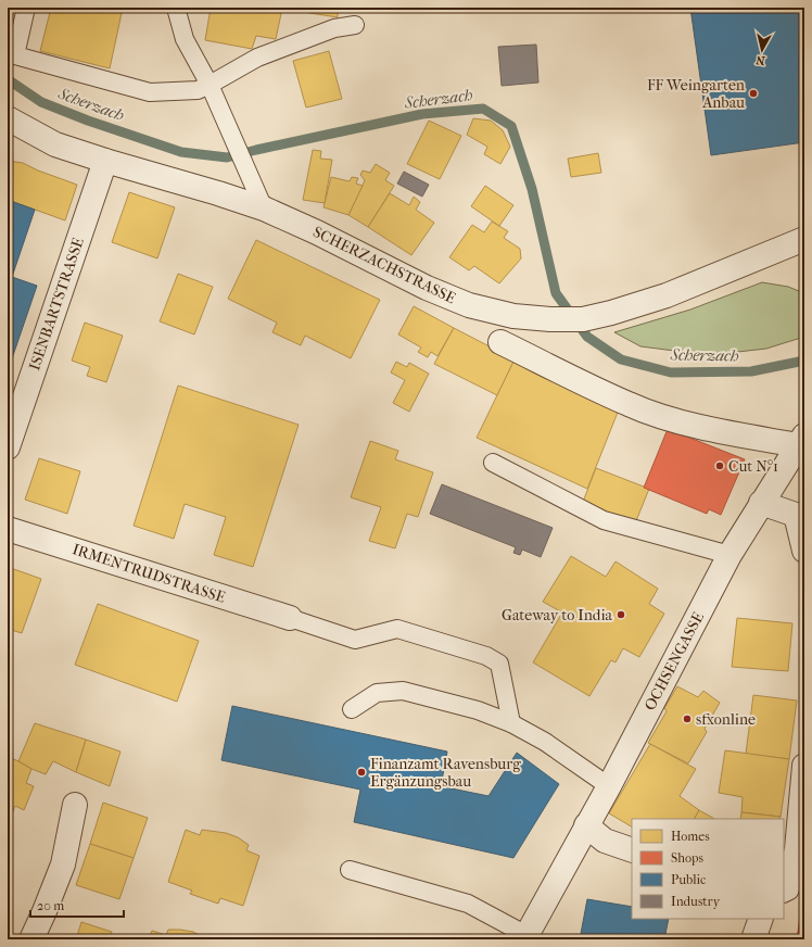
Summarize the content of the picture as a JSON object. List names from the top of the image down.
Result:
{
  "streets": {
    "street": [
      "SCHERZACHSTRASSE",
      "ISENBARTSTRASSE",
      "IRMENTRUDSTRASSE",
      "OCHSENGASSE"
    ]
  },
  "crossings": [
    ["SCHERZACHSTRASSE", "ISENBARTSTRASSE"]
  ],
  "water": ["Scherzach"],
  "places": [
    "FF Weingarten Anbau",
    "Cut N°1",
    "Gateway to India",
    "sfxonline",
    "Finanzamt Ravensburg Ergänzungsbau"
  ],
  "legend": [
    "Homes",
    "Shops",
    "Public",
    "Industry"
  ],
  "scale_bar": "20 m",
  "north": "bottom"
}
